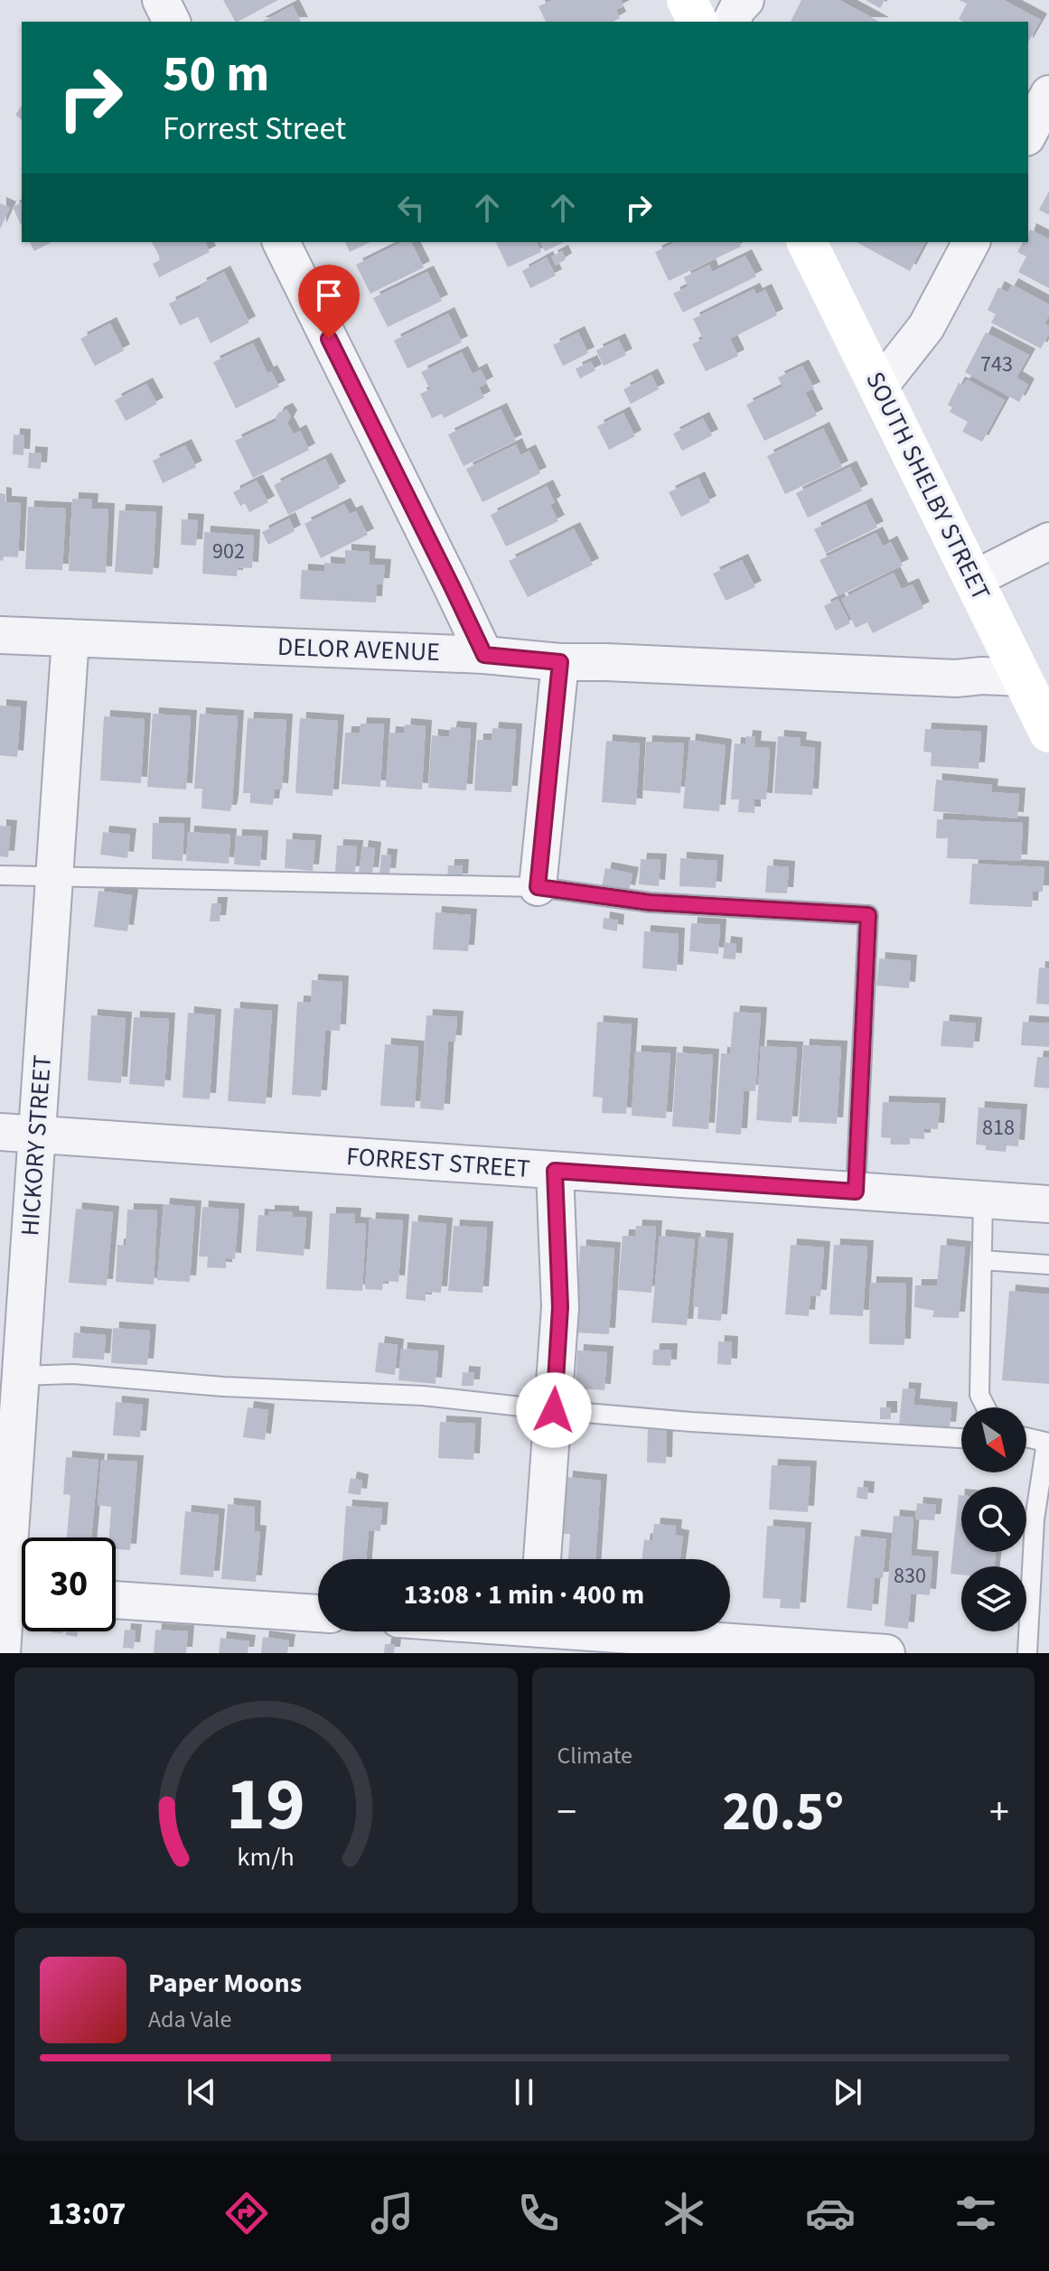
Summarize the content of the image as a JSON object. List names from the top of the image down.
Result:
{
  "streets": {
    "main road": ["SOUTH SHELBY STREET"],
    "street": ["DELOR AVENUE", "HICKORY STREET", "FORREST STREET"]
  },
  "crossings": [
    ["SOUTH SHELBY STREET", "DELOR AVENUE"],
    ["DELOR AVENUE", "HICKORY STREET"],
    ["HICKORY STREET", "FORREST STREET"]
  ],
  "house_numbers": [
    "743",
    "902",
    "818",
    "830"
  ],
  "north": "bottom right",
  "page": {
    "turn": ["50 m", "Forrest Street"],
    "limit": "30",
    "trip": "13:08 · 1 min · 400 m",
    "tile": "Climate",
    "heat": ["−", "20.5°", "+"],
    "song": ["Paper Moons", "Ada Vale"],
    "tabs": "13:07",
    "gauge": ["19", "km/h"]
  }
}
